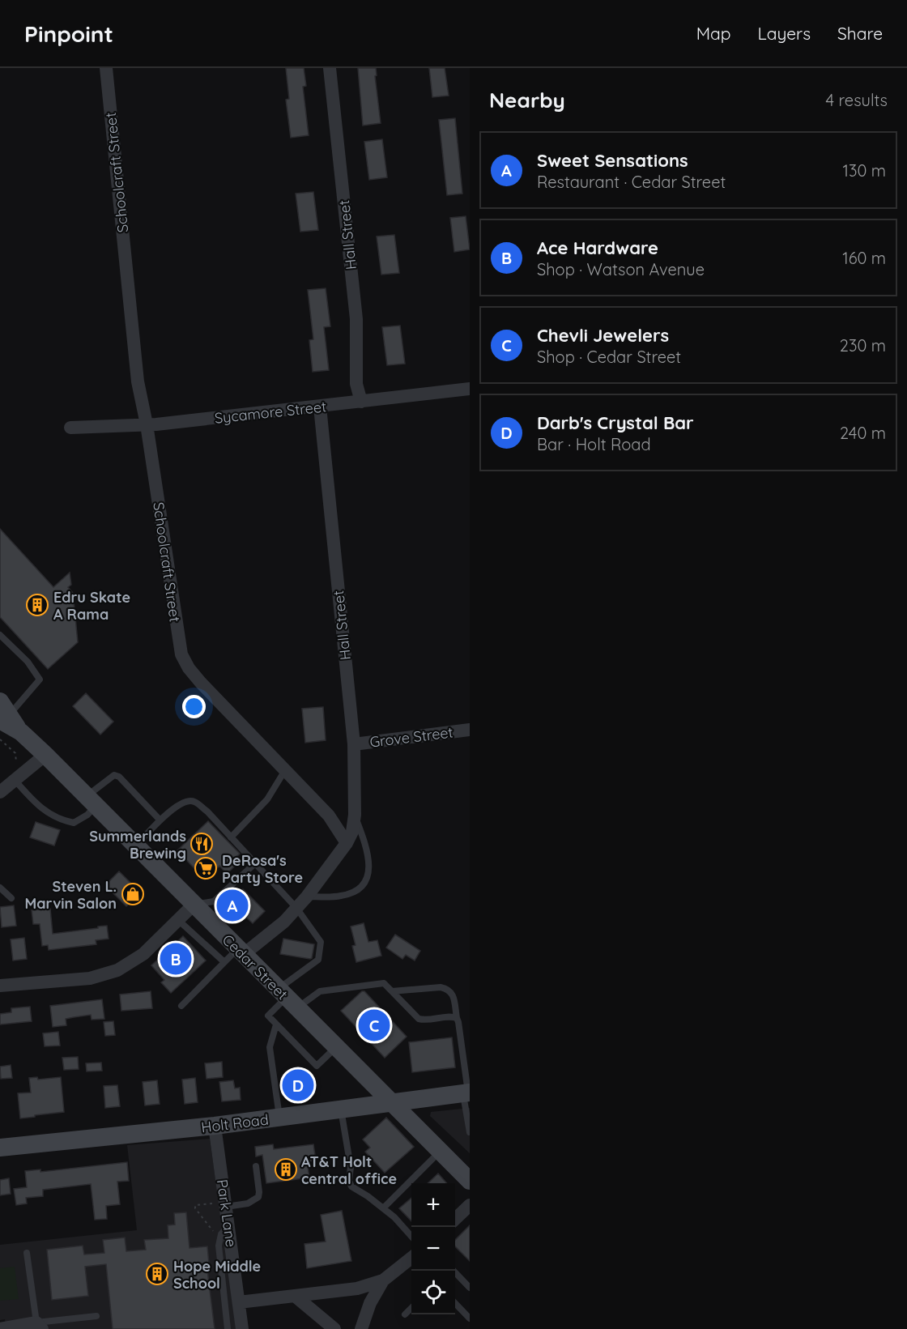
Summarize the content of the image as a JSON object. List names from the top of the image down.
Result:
{
  "streets": {
    "main road": ["Cedar Street", "Holt Road"],
    "street": [
      "Schoolcraft Street",
      "Hall Street",
      "Sycamore Street",
      "Grove Street",
      "Park Lane"
    ]
  },
  "crossings": [
    ["Schoolcraft Street", "Hall Street"],
    ["Schoolcraft Street", "Sycamore Street"],
    ["Hall Street", "Sycamore Street"],
    ["Hall Street", "Grove Street"],
    ["Cedar Street", "Holt Road"],
    ["Holt Road", "Park Lane"]
  ],
  "places": {
    "building": ["Edru Skate A Rama", "AT&T Holt central office", "Hope Middle School"],
    "restaurant": ["Summerlands Brewing"],
    "supermarket": ["DeRosa's Party Store"],
    "shop": ["Steven L. Marvin Salon"]
  },
  "page": {
    "header": "Pinpoint",
    "nav": ["Map", "Layers", "Share"],
    "heading": ["Nearby", "4 results"],
    "list": [
      {
        "mark": "A",
        "name": "Sweet Sensations",
        "note": "Restaurant · Cedar Street",
        "value": "130 m"
      },
      {
        "mark": "B",
        "name": "Ace Hardware",
        "note": "Shop · Watson Avenue",
        "value": "160 m"
      },
      {
        "mark": "C",
        "name": "Chevli Jewelers",
        "note": "Shop · Cedar Street",
        "value": "230 m"
      },
      {
        "mark": "D",
        "name": "Darb's Crystal Bar",
        "note": "Bar · Holt Road",
        "value": "240 m"
      }
    ],
    "pins": [
      "A",
      "B",
      "C",
      "D"
    ],
    "map_buttons": ["+", "−"]
  }
}
